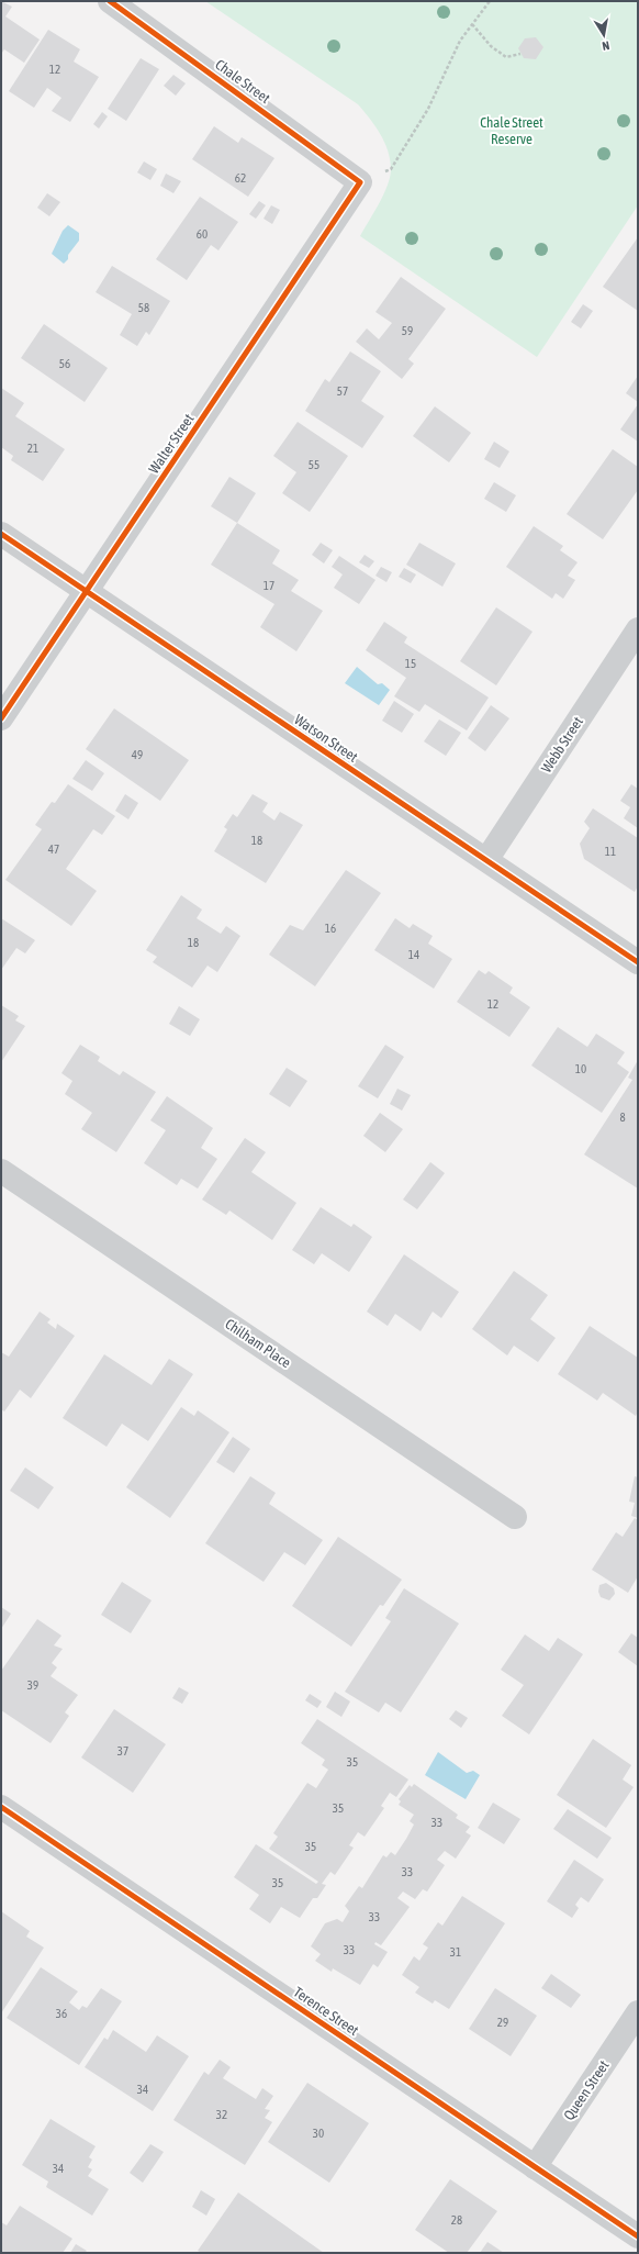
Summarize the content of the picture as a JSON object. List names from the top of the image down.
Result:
{
  "streets": {
    "street": [
      "Chale Street",
      "Walter Street",
      "Watson Street",
      "Webb Street",
      "Chilham Place",
      "Terence Street",
      "Queen Street"
    ]
  },
  "crossings": [
    ["Chale Street", "Walter Street"],
    ["Walter Street", "Watson Street"],
    ["Watson Street", "Webb Street"],
    ["Terence Street", "Queen Street"]
  ],
  "parks": ["Chale Street Reserve"],
  "house_numbers": [
    "12",
    "62",
    "60",
    "58",
    "59",
    "56",
    "57",
    "21",
    "55",
    "17",
    "15",
    "49",
    "18",
    "47",
    "11",
    "16",
    "18",
    "14",
    "12",
    "10",
    "8",
    "39",
    "37",
    "35",
    "35",
    "33",
    "35",
    "33",
    "35",
    "33",
    "33",
    "31",
    "36",
    "29",
    "34",
    "32",
    "30",
    "34",
    "28"
  ],
  "north": "bottom"
}
